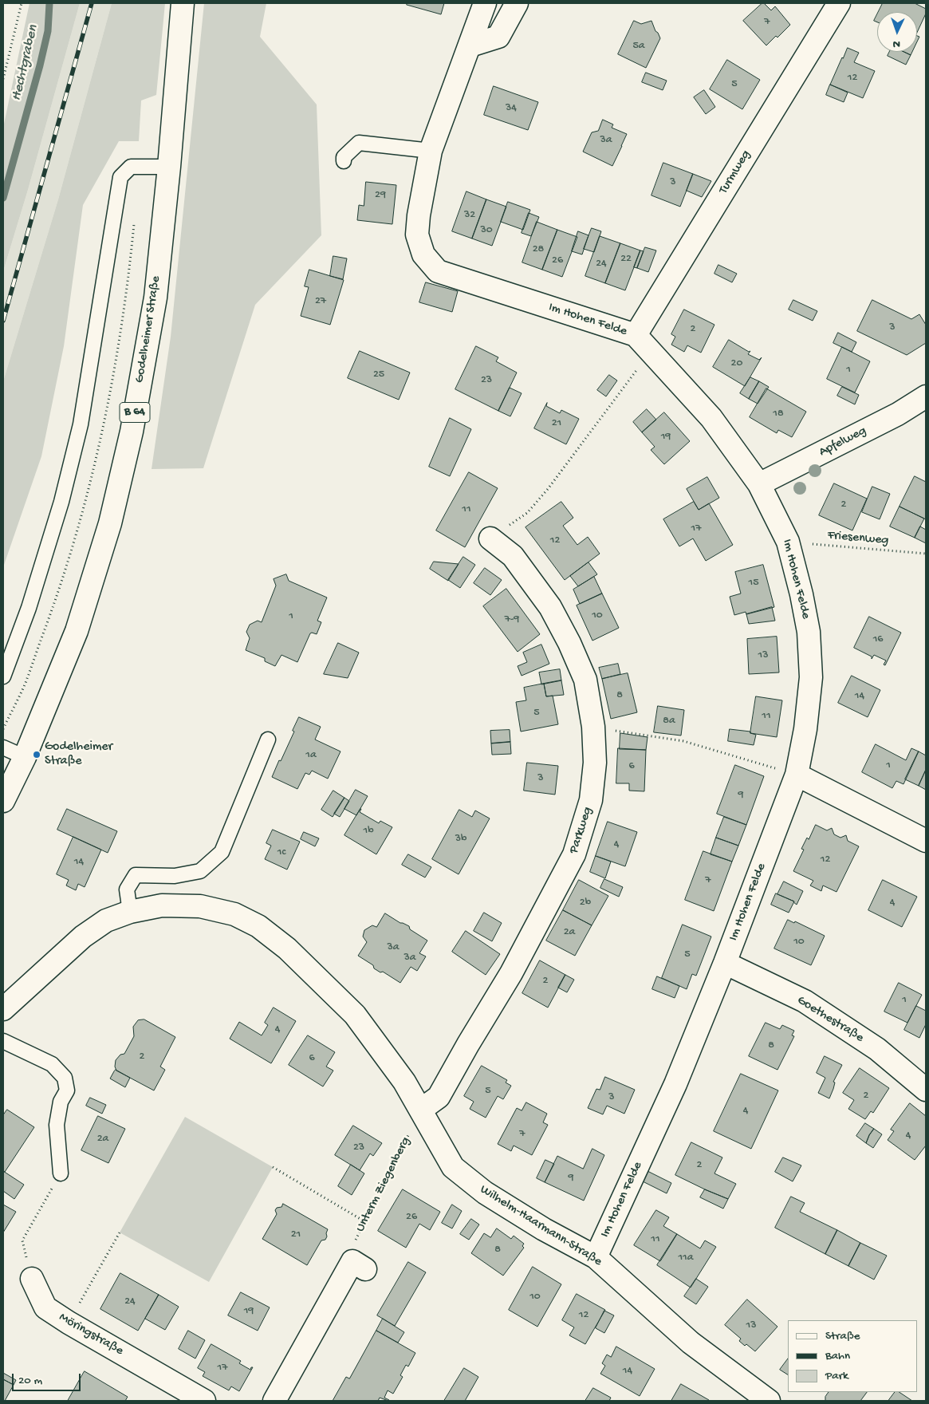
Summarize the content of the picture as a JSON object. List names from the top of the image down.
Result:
{
  "streets": {
    "street": [
      "Turmweg",
      "Im Hohen Felde",
      "Godelheimer Straße",
      "B 64",
      "Apfelweg",
      "Parkweg",
      "Goethestraße",
      "Wilhelm-Haarmann-Straße",
      "Möringstraße"
    ],
    "path": ["Friesenweg", "Unterm Ziegenberg"]
  },
  "crossings": [
    ["Turmweg", "Im Hohen Felde"],
    ["Im Hohen Felde", "Apfelweg"],
    ["Im Hohen Felde", "Friesenweg"],
    ["Im Hohen Felde", "Goethestraße"],
    ["Im Hohen Felde", "Wilhelm-Haarmann-Straße"],
    ["Parkweg", "Unterm Ziegenberg"],
    ["Parkweg", "Wilhelm-Haarmann-Straße"],
    ["Unterm Ziegenberg", "Wilhelm-Haarmann-Straße"]
  ],
  "water": ["Hechtgraben"],
  "places": ["Godelheimer Straße"],
  "house_numbers": [
    "7",
    "5a",
    "12",
    "5",
    "34",
    "3a",
    "3",
    "29",
    "32",
    "30",
    "28",
    "22",
    "26",
    "24",
    "27",
    "3",
    "2",
    "20",
    "1",
    "25",
    "23",
    "18",
    "21",
    "19",
    "2",
    "11",
    "17",
    "12",
    "15",
    "10",
    "1",
    "7-9",
    "16",
    "13",
    "8",
    "14",
    "5",
    "11",
    "8a",
    "1a",
    "1",
    "6",
    "3",
    "9",
    "1b",
    "3b",
    "4",
    "1c",
    "12",
    "14",
    "7",
    "2b",
    "4",
    "2a",
    "10",
    "3a",
    "5",
    "3a",
    "2",
    "1",
    "4",
    "8",
    "2",
    "6",
    "5",
    "2",
    "3",
    "4",
    "7",
    "4",
    "2a",
    "23",
    "2",
    "9",
    "26",
    "21",
    "11",
    "8",
    "11a",
    "10",
    "24",
    "19",
    "12",
    "13",
    "17",
    "14"
  ],
  "legend": ["Straße", "Bahn", "Park"],
  "scale_bar": "20 m",
  "north": "bottom"
}
